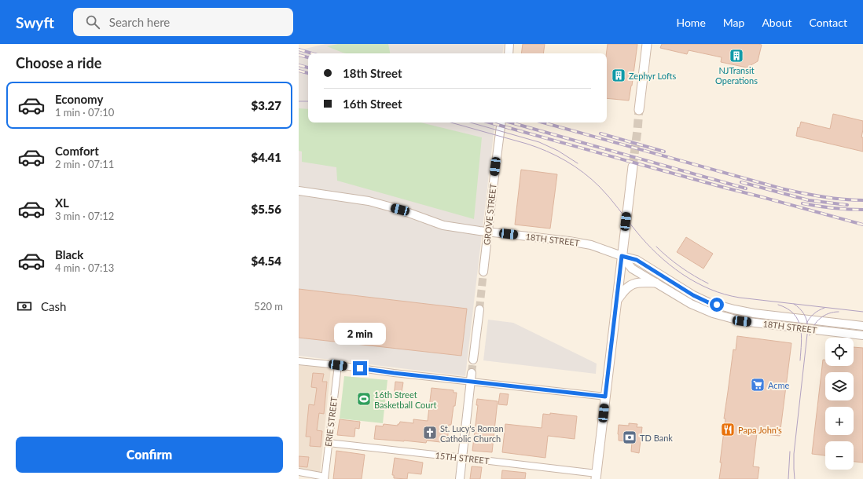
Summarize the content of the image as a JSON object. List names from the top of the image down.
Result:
{
  "streets": {
    "street": [
      "GROVE STREET",
      "18TH STREET",
      "ERIE STREET",
      "15TH STREET"
    ]
  },
  "crossings": [
    ["GROVE STREET", "18TH STREET"],
    ["ERIE STREET", "15TH STREET"]
  ],
  "places": {
    "building": ["NJTransit Operations", "Zephyr Lofts"],
    "supermarket": ["Acme"],
    "sports": ["16th Street Basketball Court"],
    "restaurant": ["Papa John's"],
    "church": ["St. Lucy's Roman Catholic Church"],
    "bank": ["TD Bank"]
  },
  "page": {
    "header": "Swyft",
    "search": "Search here",
    "nav": [
      "Home",
      "Map",
      "About",
      "Contact"
    ],
    "heading": "Choose a ride",
    "banner": ["18th Street", "16th Street"],
    "list": [
      {
        "name": "Economy",
        "note": "1 min · 07:10",
        "value": "$3.27"
      },
      {
        "name": "Comfort",
        "note": "2 min · 07:11",
        "value": "$4.41"
      },
      {
        "name": "XL",
        "note": "3 min · 07:12",
        "value": "$5.56"
      },
      {
        "name": "Black",
        "note": "4 min · 07:13",
        "value": "$4.54"
      }
    ],
    "pay": ["Cash", "520 m"],
    "bubble": "2 min",
    "map_buttons": ["+", "−"],
    "buttons": "Confirm"
  }
}
